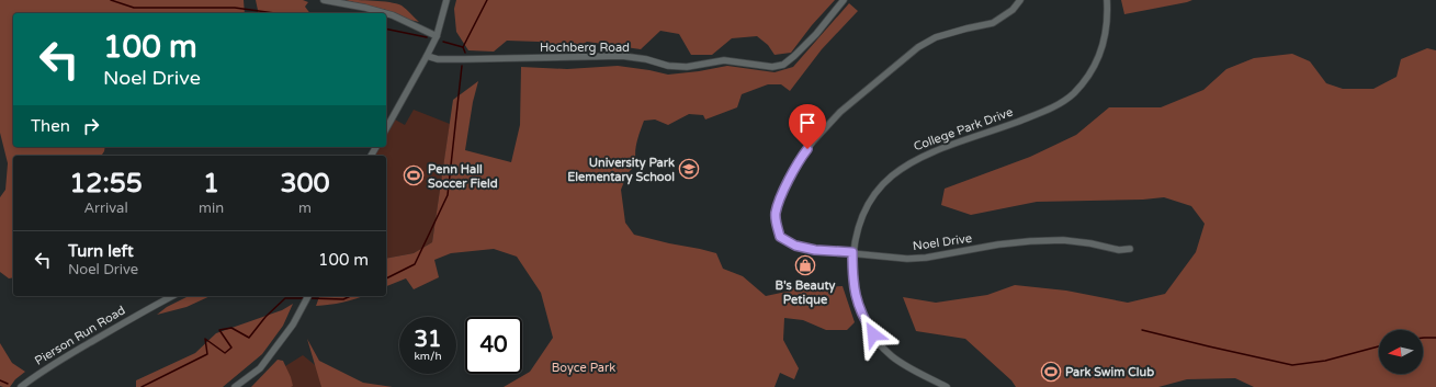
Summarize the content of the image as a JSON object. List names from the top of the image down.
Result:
{
  "streets": {
    "street": [
      "Hochberg Road",
      "College Park Drive",
      "Noel Drive",
      "Pierson Run Road"
    ]
  },
  "crossings": [
    ["College Park Drive", "Noel Drive"]
  ],
  "parks": ["Boyce Park"],
  "places": {
    "school or university": ["University Park Elementary School"],
    "sports": ["Penn Hall Soccer Field", "Park Swim Club"],
    "shop": ["B's Beauty Petique"]
  },
  "north": "left",
  "page": {
    "turn": ["100 m", "Noel Drive"],
    "then": "Then",
    "eta": [
      "12:55",
      "Arrival",
      "1",
      "min",
      "300",
      "m"
    ],
    "list": [
      {
        "name": "Turn left",
        "note": "Noel Drive",
        "value": "100 m"
      }
    ],
    "speed": "31 km/h",
    "limit": "40"
  }
}
